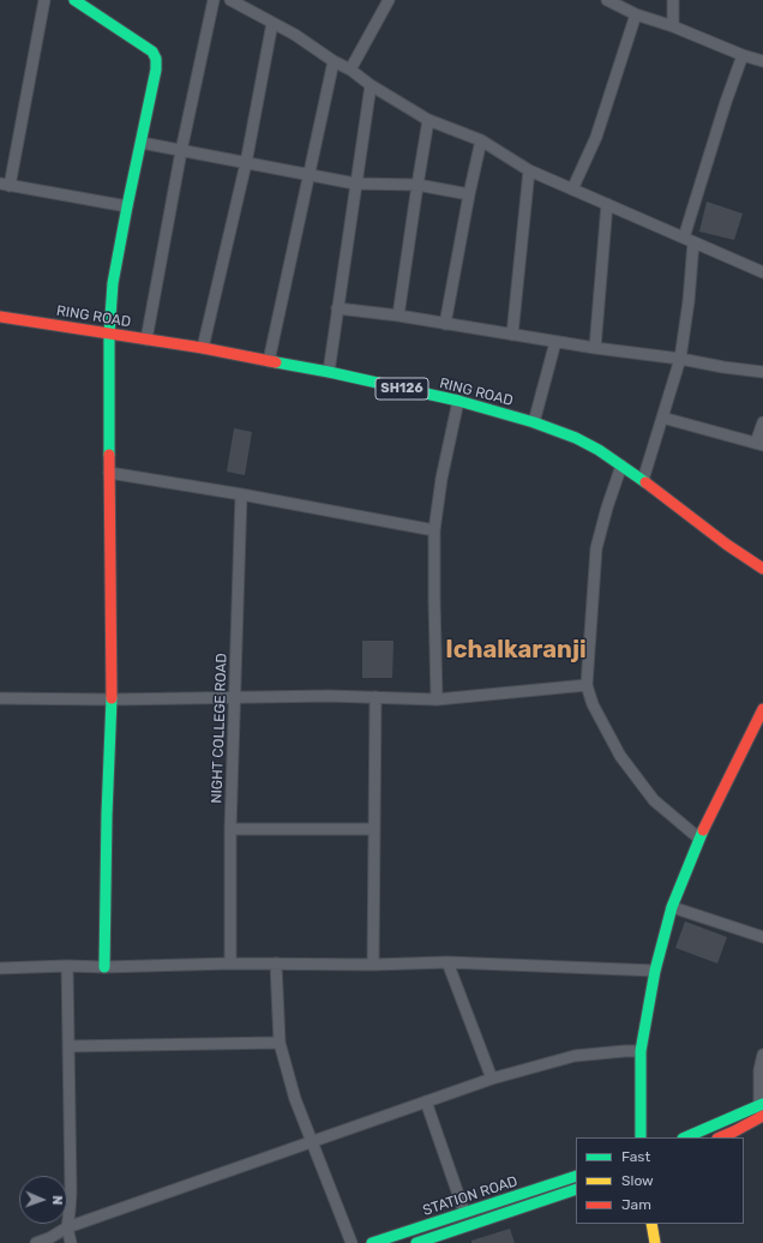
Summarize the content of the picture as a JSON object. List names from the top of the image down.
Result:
{
  "streets": {
    "street": [
      "RING ROAD",
      "SH126",
      "NIGHT COLLEGE ROAD",
      "STATION ROAD"
    ]
  },
  "districts": ["Ichalkaranji"],
  "legend": ["Fast", "Slow", "Jam"],
  "north": "right"
}
